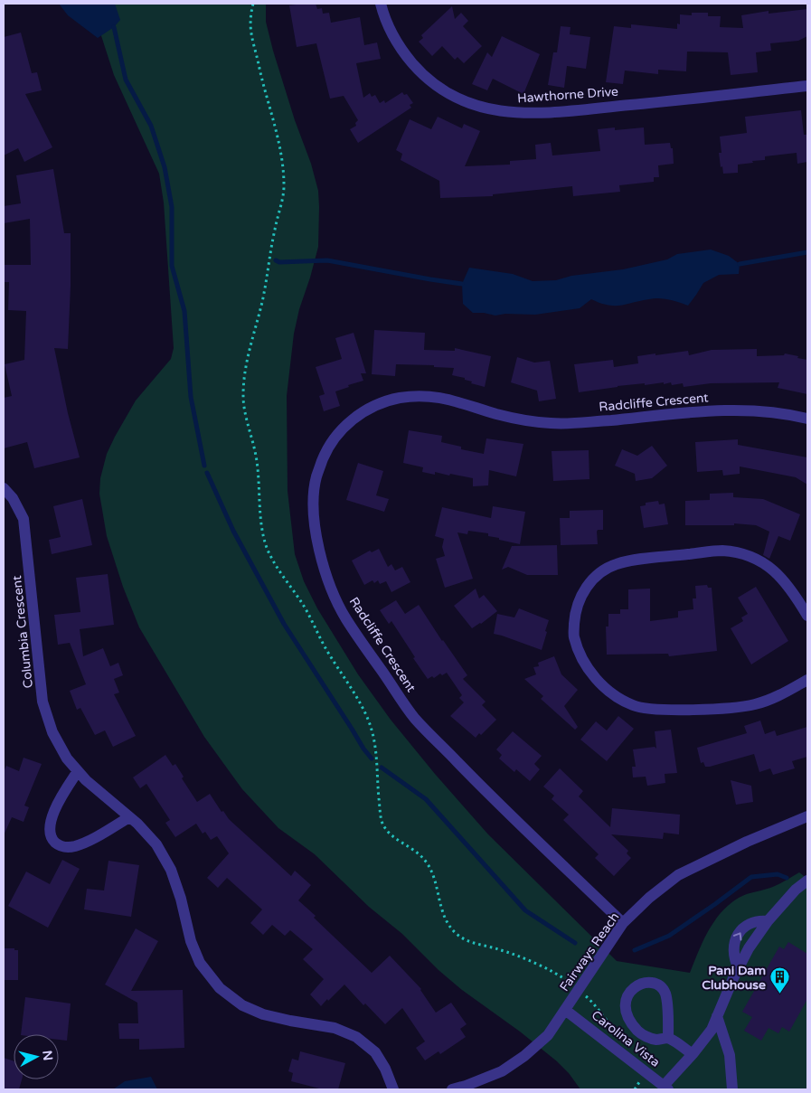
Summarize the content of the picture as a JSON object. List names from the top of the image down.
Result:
{
  "streets": {
    "street": [
      "Hawthorne Drive",
      "Radcliffe Crescent",
      "Columbia Crescent",
      "Fairways Reach",
      "Carolina Vista"
    ]
  },
  "crossings": [
    ["Radcliffe Crescent", "Fairways Reach"],
    ["Fairways Reach", "Carolina Vista"]
  ],
  "places": {
    "building": ["Pani Dam Clubhouse"]
  },
  "north": "right"
}
